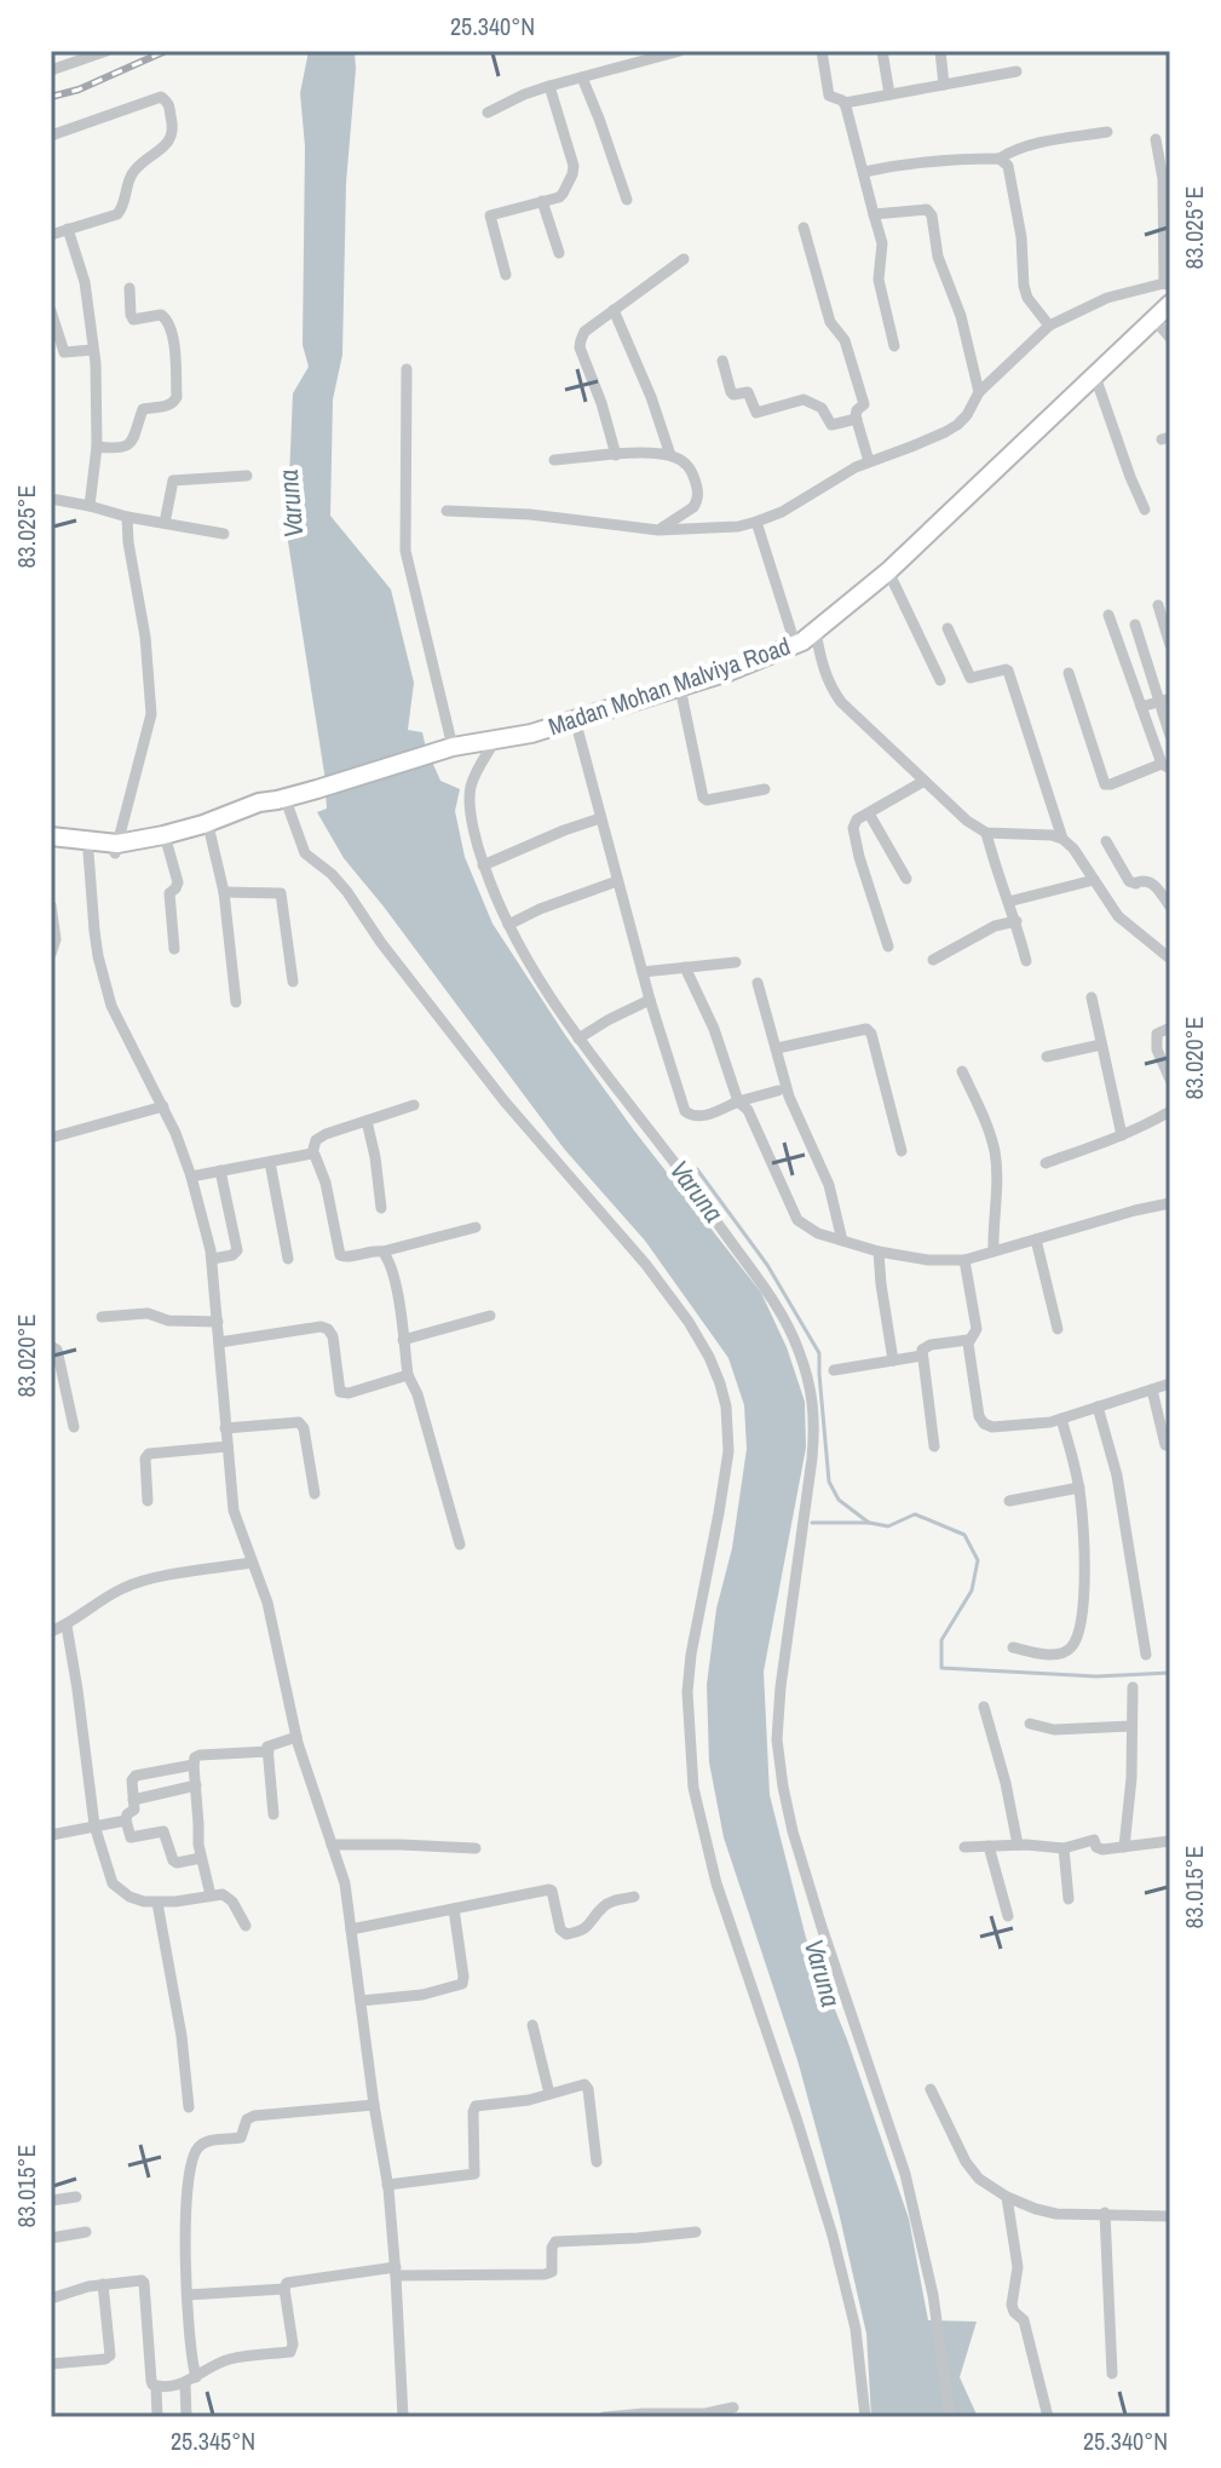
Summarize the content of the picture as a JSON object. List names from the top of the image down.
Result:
{
  "streets": {
    "highway": ["Madan Mohan Malviya Road"]
  },
  "water": ["Varuna"],
  "coordinates": [
    "25.340°N",
    "83.025°E",
    "83.020°E",
    "83.015°E",
    "25.345°N"
  ]
}
